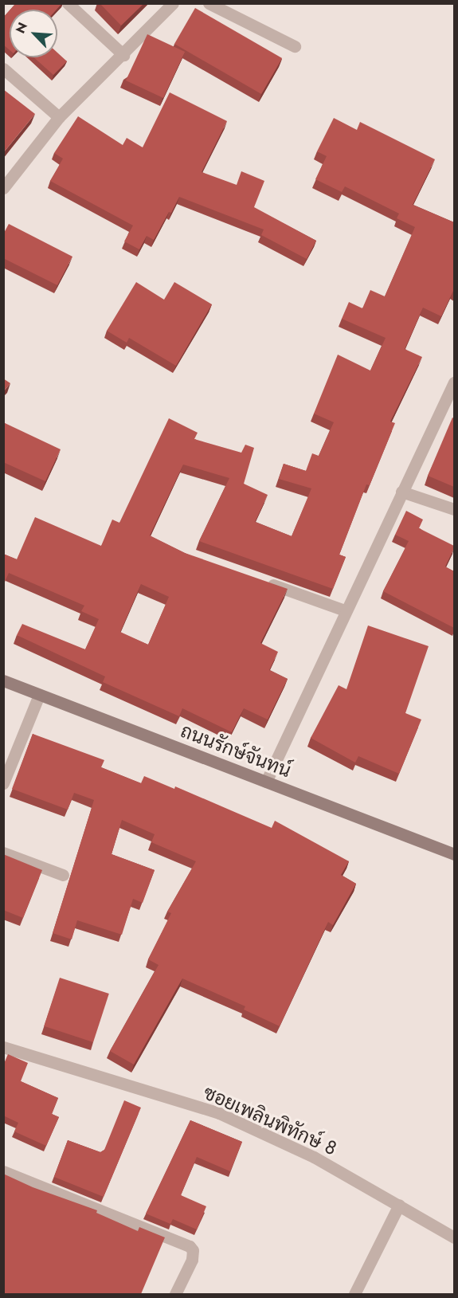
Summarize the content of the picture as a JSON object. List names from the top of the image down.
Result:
{
  "streets": {
    "main road": ["ถนนรักษ์จันทน์"],
    "street": ["ซอยเพลินพิทักษ์ 8"]
  },
  "north": "top left"
}
